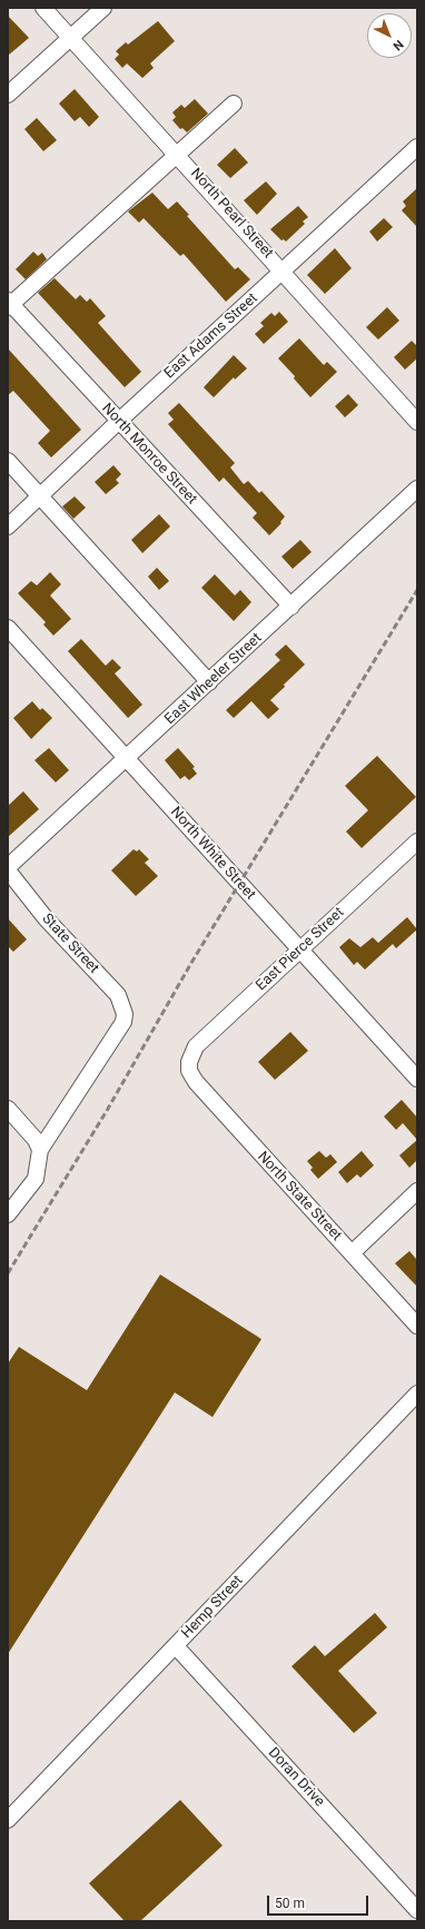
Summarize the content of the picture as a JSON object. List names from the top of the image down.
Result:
{
  "streets": {
    "street": [
      "North Pearl Street",
      "East Adams Street",
      "North Monroe Street",
      "East Wheeler Street",
      "North White Street",
      "State Street",
      "East Pierce Street",
      "North State Street",
      "Hemp Street",
      "Doran Drive"
    ]
  },
  "crossings": [
    ["North Pearl Street", "East Adams Street"],
    ["East Adams Street", "North Monroe Street"],
    ["North Monroe Street", "East Wheeler Street"],
    ["East Wheeler Street", "North White Street"],
    ["East Wheeler Street", "State Street"],
    ["North White Street", "East Pierce Street"],
    ["East Pierce Street", "North State Street"],
    ["Hemp Street", "Doran Drive"]
  ],
  "scale_bar": "50 m",
  "north": "bottom right"
}
